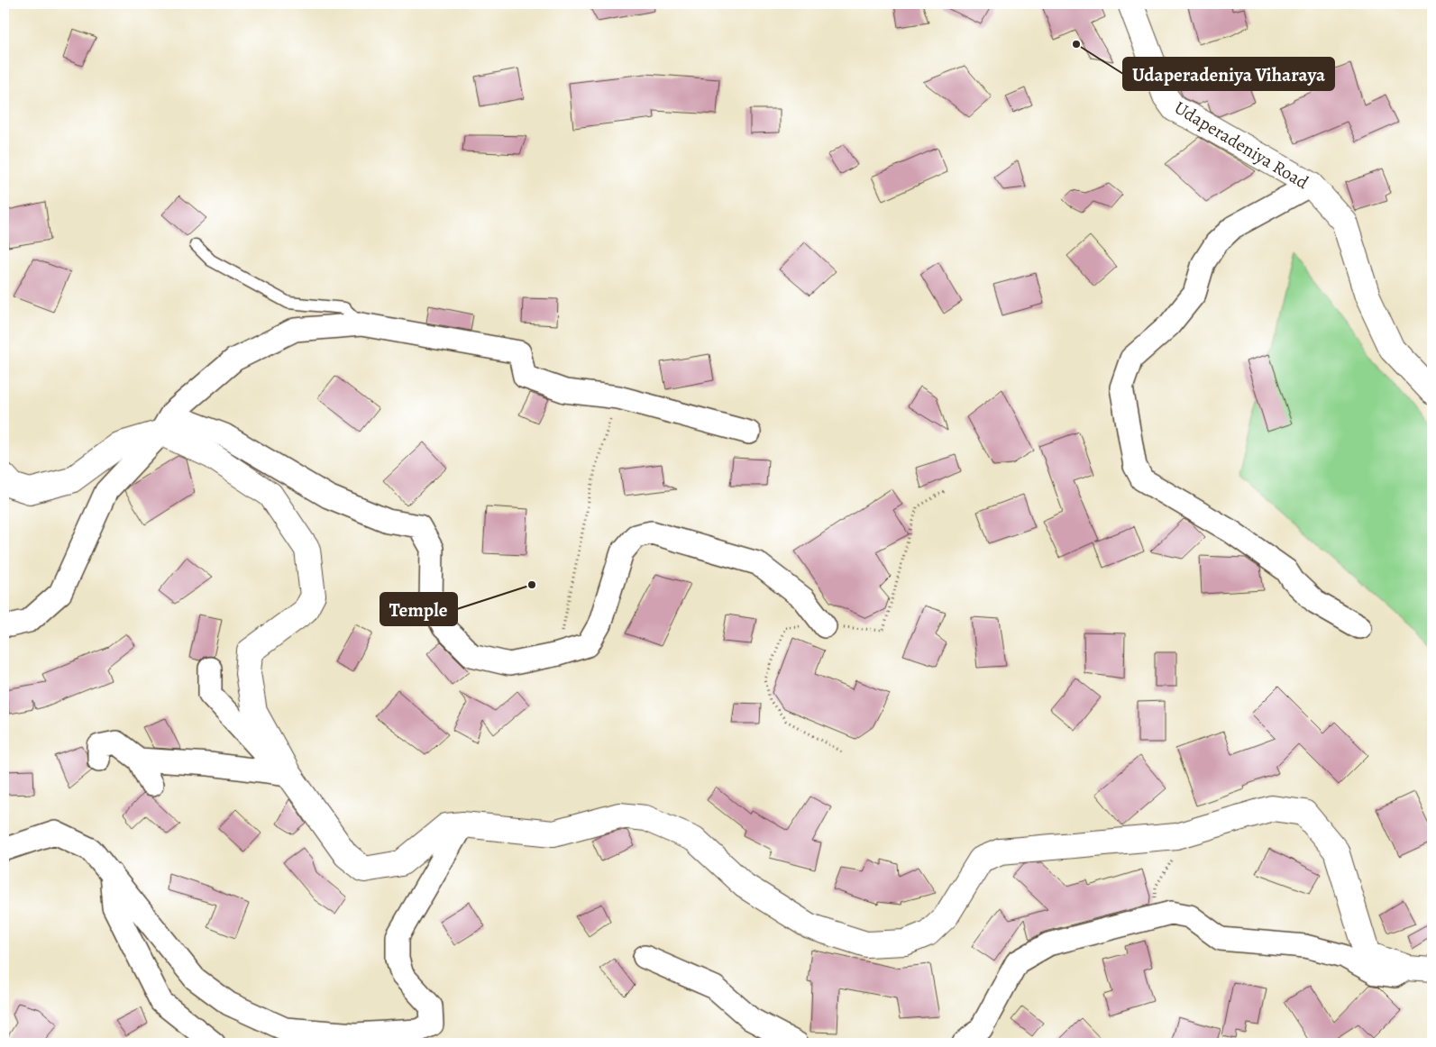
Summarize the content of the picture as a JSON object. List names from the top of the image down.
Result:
{
  "streets": {
    "street": ["Udaperadeniya Road"]
  },
  "places": ["Udaperadeniya Viharaya", "Temple"]
}
